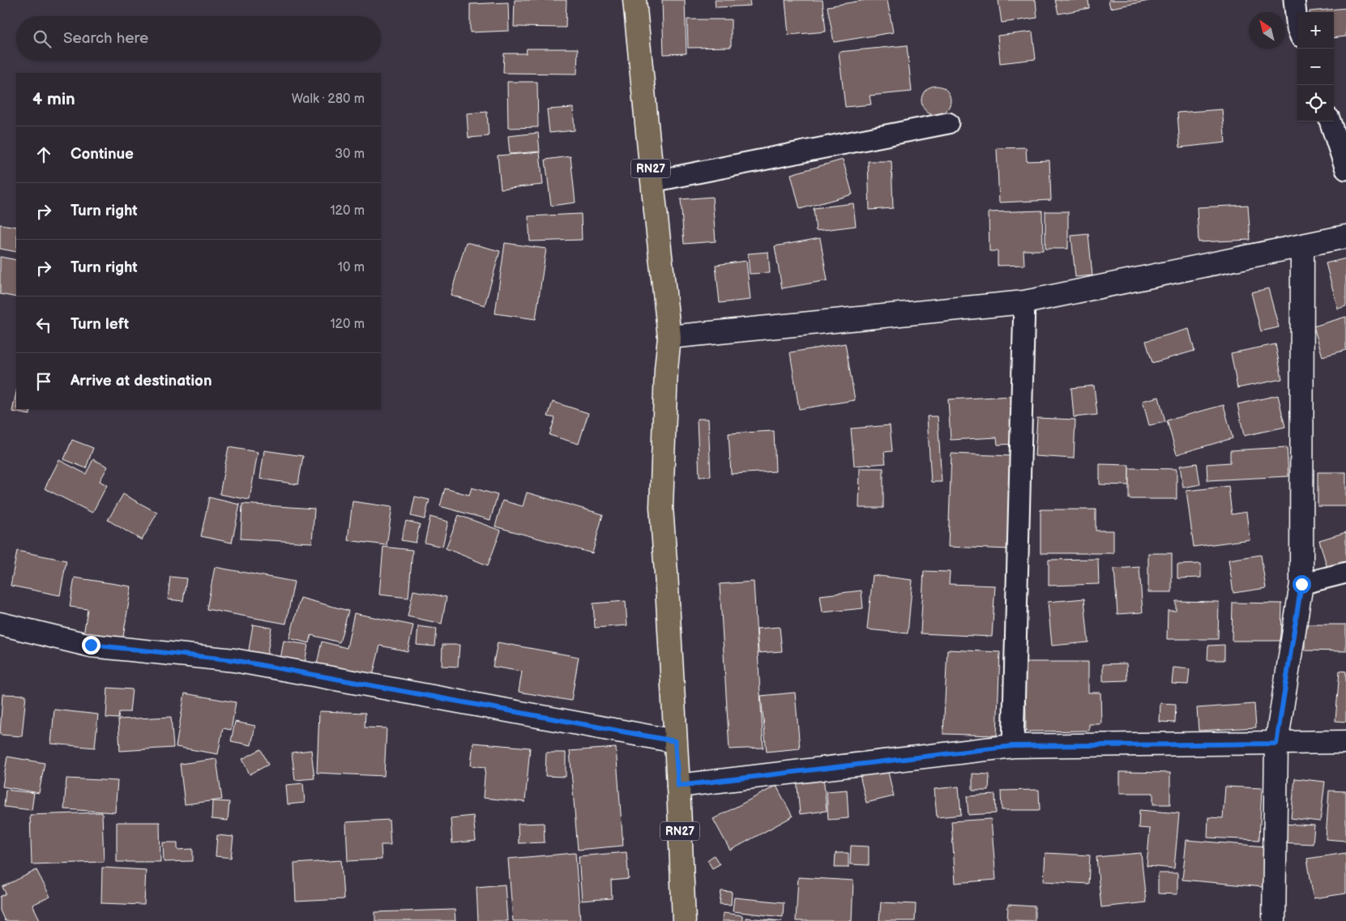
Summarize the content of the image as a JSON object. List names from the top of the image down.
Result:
{
  "streets": {
    "main road": ["RN27"]
  },
  "north": "top left",
  "page": {
    "map_buttons": ["+", "−"],
    "search": "Search here",
    "heading": ["4 min", "Walk · 280 m"],
    "list": [
      ["Continue", "30 m"],
      ["Turn right", "120 m"],
      ["Turn right", "10 m"],
      ["Turn left", "120 m"],
      "Arrive at destination"
    ]
  }
}
